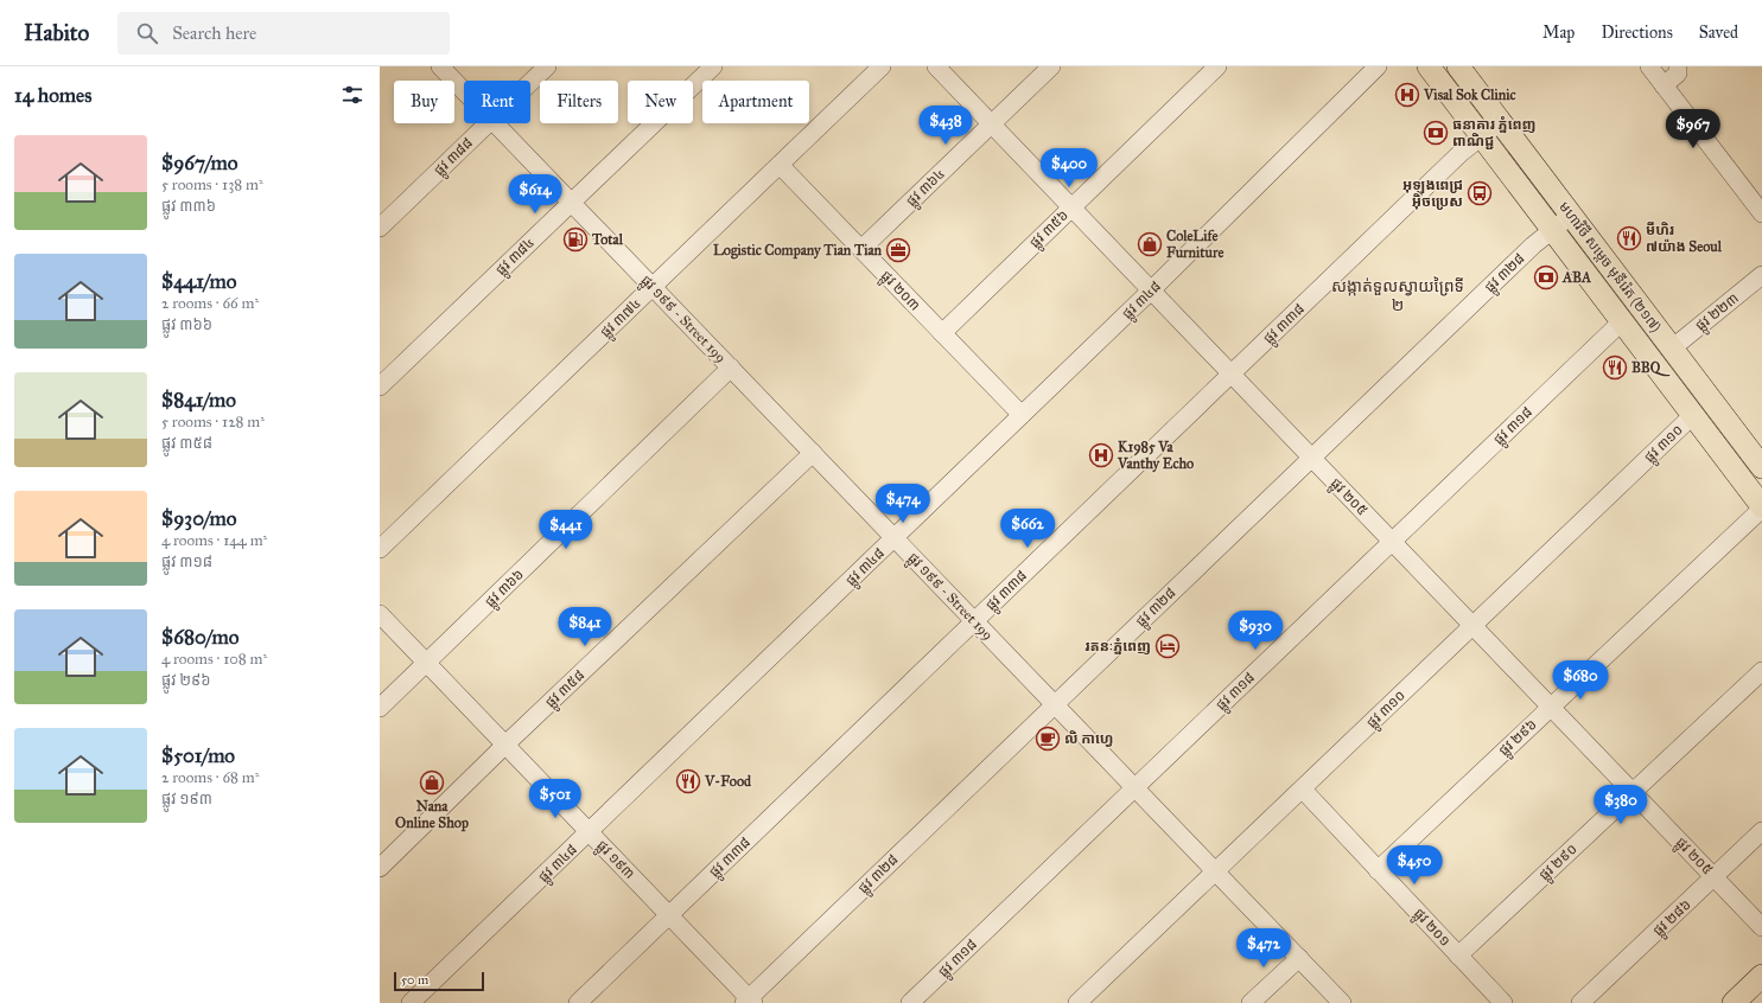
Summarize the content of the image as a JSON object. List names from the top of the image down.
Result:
{
  "streets": {
    "main road": ["មហាវិថី សម្តេច មុនីរ៉េត (២១៧)"],
    "street": [
      "ផ្លូវ ៣៨៨",
      "ផ្លូវ ៣៦៤",
      "ផ្លូវ ៣៥៦",
      "ផ្លូវ ៣៨៤",
      "ផ្លូវ ៣២៨",
      "ផ្លូវ ២០៣",
      "ផ្លូវ ៣៤៨",
      "ផ្លូវ ២២៣",
      "ផ្លូវ ៣៧៤",
      "ផ្លូវ ១៩៩ - Street 199",
      "ផ្លូវ ៣៣៨",
      "ផ្លូវ ៣១៨",
      "ផ្លូវ ៣១០",
      "ផ្លូវ ២០៥",
      "ផ្លូវ ៣៦៦",
      "ផ្លូវ ៣៥៨",
      "ផ្លូវ ២៩៦",
      "ផ្លូវ ១៩៣",
      "ផ្លូវ ២៩០",
      "ផ្លូវ ២៨៦",
      "ផ្លូវ ២០១"
    ]
  },
  "crossings": [
    ["ផ្លូវ ៣៦៤", "ផ្លូវ ២០៣"],
    ["ផ្លូវ ៣៦៤", "ផ្លូវ ២០៥"],
    ["ផ្លូវ ៣៥៦", "ផ្លូវ ២០៣"],
    ["ផ្លូវ ៣៥៦", "ផ្លូវ ២០៥"],
    ["ផ្លូវ ៣៨៤", "ផ្លូវ ១៩៩ - Street 199"],
    ["មហាវិថី សម្តេច មុនីរ៉េត (២១៧)", "ផ្លូវ ៣២៨"],
    ["មហាវិថី សម្តេច មុនីរ៉េត (២១៧)", "ផ្លូវ ២២៣"],
    ["មហាវិថី សម្តេច មុនីរ៉េត (២១៧)", "ផ្លូវ ៣៣៨"],
    ["មហាវិថី សម្តេច មុនីរ៉េត (២១៧)", "ផ្លូវ ៣១៨"],
    ["មហាវិថី សម្តេច មុនីរ៉េត (២១៧)", "ផ្លូវ ៣១០"],
    ["មហាវិថី សម្តេច មុនីរ៉េត (២១៧)", "ផ្លូវ ២៩៦"],
    ["ផ្លូវ ៣២៨", "ផ្លូវ ១៩៩ - Street 199"],
    ["ផ្លូវ ៣២៨", "ផ្លូវ ២០៥"],
    ["ផ្លូវ ៣២៨", "ផ្លូវ ១៩៣"],
    ["ផ្លូវ ២០៣", "ផ្លូវ ៣៤៨"],
    ["ផ្លូវ ២០៣", "ផ្លូវ ៣៧៤"],
    ["ផ្លូវ ៣៤៨", "ផ្លូវ ១៩៩ - Street 199"],
    ["ផ្លូវ ៣៤៨", "ផ្លូវ ២០៥"],
    ["ផ្លូវ ៣៤៨", "ផ្លូវ ១៩៣"],
    ["ផ្លូវ ៣៧៤", "ផ្លូវ ១៩៩ - Street 199"],
    ["ផ្លូវ ១៩៩ - Street 199", "ផ្លូវ ៣៣៨"],
    ["ផ្លូវ ១៩៩ - Street 199", "ផ្លូវ ៣១៨"],
    ["ផ្លូវ ១៩៩ - Street 199", "ផ្លូវ ៣១០"],
    ["ផ្លូវ ១៩៩ - Street 199", "ផ្លូវ ៣៦៦"],
    ["ផ្លូវ ១៩៩ - Street 199", "ផ្លូវ ៣៥៨"],
    ["ផ្លូវ ៣៣៨", "ផ្លូវ ២០៥"],
    ["ផ្លូវ ៣៣៨", "ផ្លូវ ១៩៣"],
    ["ផ្លូវ ៣១៨", "ផ្លូវ ២០៥"],
    ["ផ្លូវ ៣១០", "ផ្លូវ ២០៥"],
    ["ផ្លូវ ៣១០", "ផ្លូវ ២០១"],
    ["ផ្លូវ ២០៥", "ផ្លូវ ២៩៦"],
    ["ផ្លូវ ២០៥", "ផ្លូវ ២៩០"],
    ["ផ្លូវ ២០៥", "ផ្លូវ ២៨៦"],
    ["ផ្លូវ ៣៦៦", "ផ្លូវ ១៩៣"],
    ["ផ្លូវ ៣៥៨", "ផ្លូវ ១៩៣"],
    ["ផ្លូវ ២៩៦", "ផ្លូវ ២០១"],
    ["ផ្លូវ ២៩០", "ផ្លូវ ២០១"]
  ],
  "districts": ["សង្កាត់ទួលស្វាយព្រៃទី ២"],
  "places": {
    "hospital": ["Visal Sok Clinic", "K1985 Va Vanthy Echo"],
    "bank": ["ធនាគារ ភ្នំពេញ ពាណិជ្ជ", "ABA"],
    "bus stop": ["អុឡុងពេជ្រ អ៊ិចប្រេស"],
    "restaurant": ["មីហិរ ៧យ៉ាង Seoul", "BBQ", "V-Food"],
    "fuel station": ["Total"],
    "shop": ["ColeLife Furniture", "Nana Online Shop"],
    "office": ["Logistic Company Tian Tian"],
    "hotel": ["រតនៈភ្នំពេញ"],
    "cafe": ["លិ កាហ្វេ"]
  },
  "scale_bar": "50 m",
  "page": {
    "header": "Habito",
    "search": "Search here",
    "nav": ["Map", "Directions", "Saved"],
    "heading": "14 homes",
    "chip": [
      "Buy",
      "Rent",
      "Filters",
      "New",
      "Apartment"
    ],
    "price": [
      "$438",
      "$967",
      "$400",
      "$614",
      "$474",
      "$662",
      "$441",
      "$841",
      "$930",
      "$680",
      "$501",
      "$380",
      "$450",
      "$472"
    ],
    "list": [
      {
        "name": "$967/mo",
        "note": "5 rooms · 138 m² · ផ្លូវ ៣៣៦"
      },
      {
        "name": "$441/mo",
        "note": "2 rooms · 66 m² · ផ្លូវ ៣៦៦"
      },
      {
        "name": "$841/mo",
        "note": "5 rooms · 128 m² · ផ្លូវ ៣៥៨"
      },
      {
        "name": "$930/mo",
        "note": "4 rooms · 144 m² · ផ្លូវ ៣១៨"
      },
      {
        "name": "$680/mo",
        "note": "4 rooms · 108 m² · ផ្លូវ ២៩៦"
      },
      {
        "name": "$501/mo",
        "note": "2 rooms · 68 m² · ផ្លូវ ១៩៣"
      }
    ],
    "scale": "50 m"
  }
}
